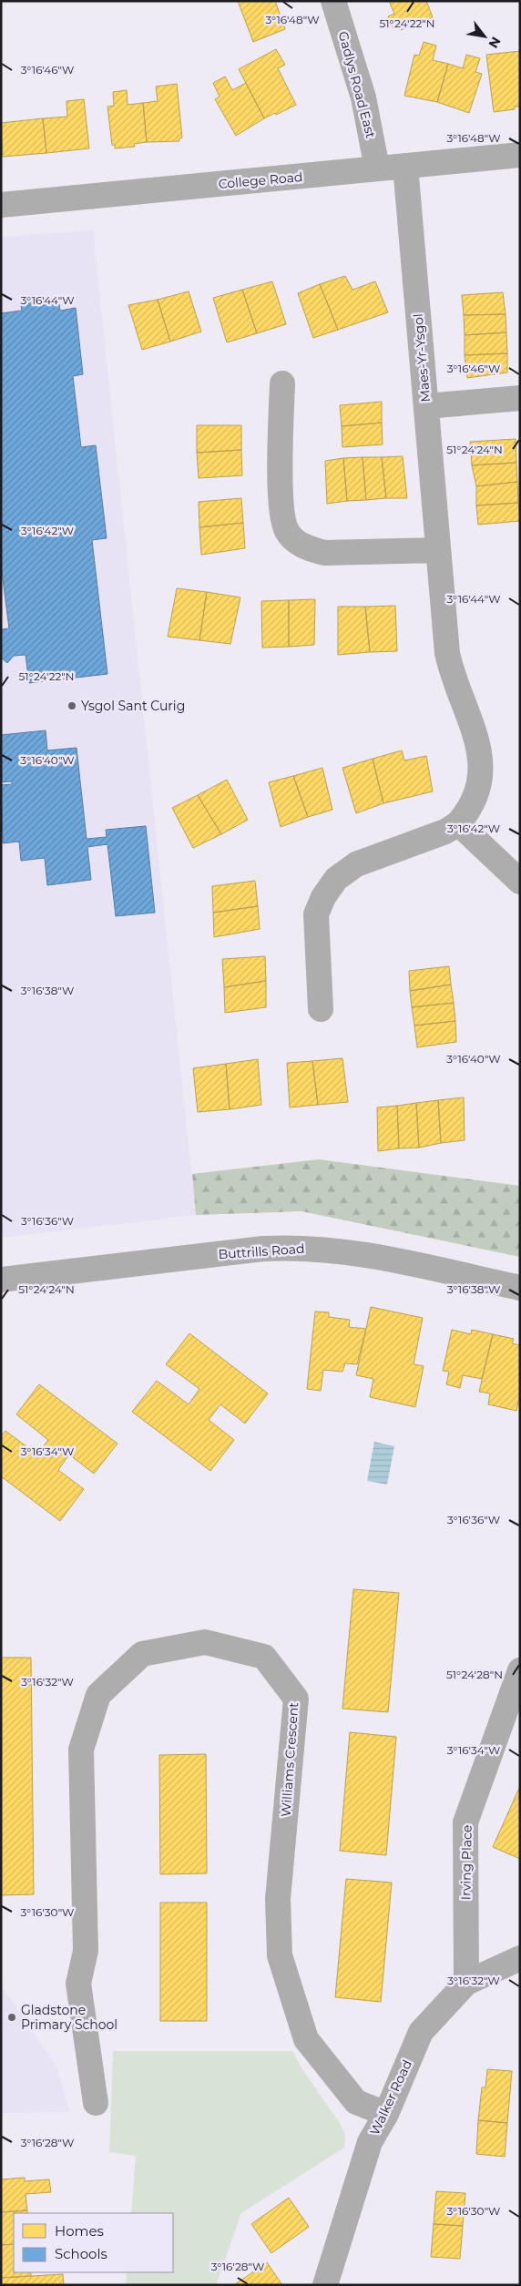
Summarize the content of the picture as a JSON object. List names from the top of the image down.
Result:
{
  "streets": {
    "street": [
      "Gadlys Road East",
      "College Road",
      "Maes-Yr-Ysgol",
      "Buttrills Road",
      "Williams Crescent",
      "Irving Place",
      "Walker Road"
    ]
  },
  "crossings": [
    ["Gadlys Road East", "College Road"],
    ["College Road", "Maes-Yr-Ysgol"],
    ["Williams Crescent", "Walker Road"],
    ["Irving Place", "Walker Road"]
  ],
  "places": ["Ysgol Sant Curig", "Gladstone Primary School"],
  "legend": ["Homes", "Schools"],
  "north": "bottom right",
  "coordinates": [
    "3°16'48\"W",
    "51°24'22\"N",
    "3°16'46\"W",
    "3°16'44\"W",
    "51°24'24\"N",
    "3°16'42\"W",
    "3°16'40\"W",
    "3°16'38\"W",
    "3°16'36\"W",
    "3°16'34\"W",
    "51°24'28\"N",
    "3°16'32\"W",
    "3°16'30\"W",
    "3°16'28\"W"
  ]
}
